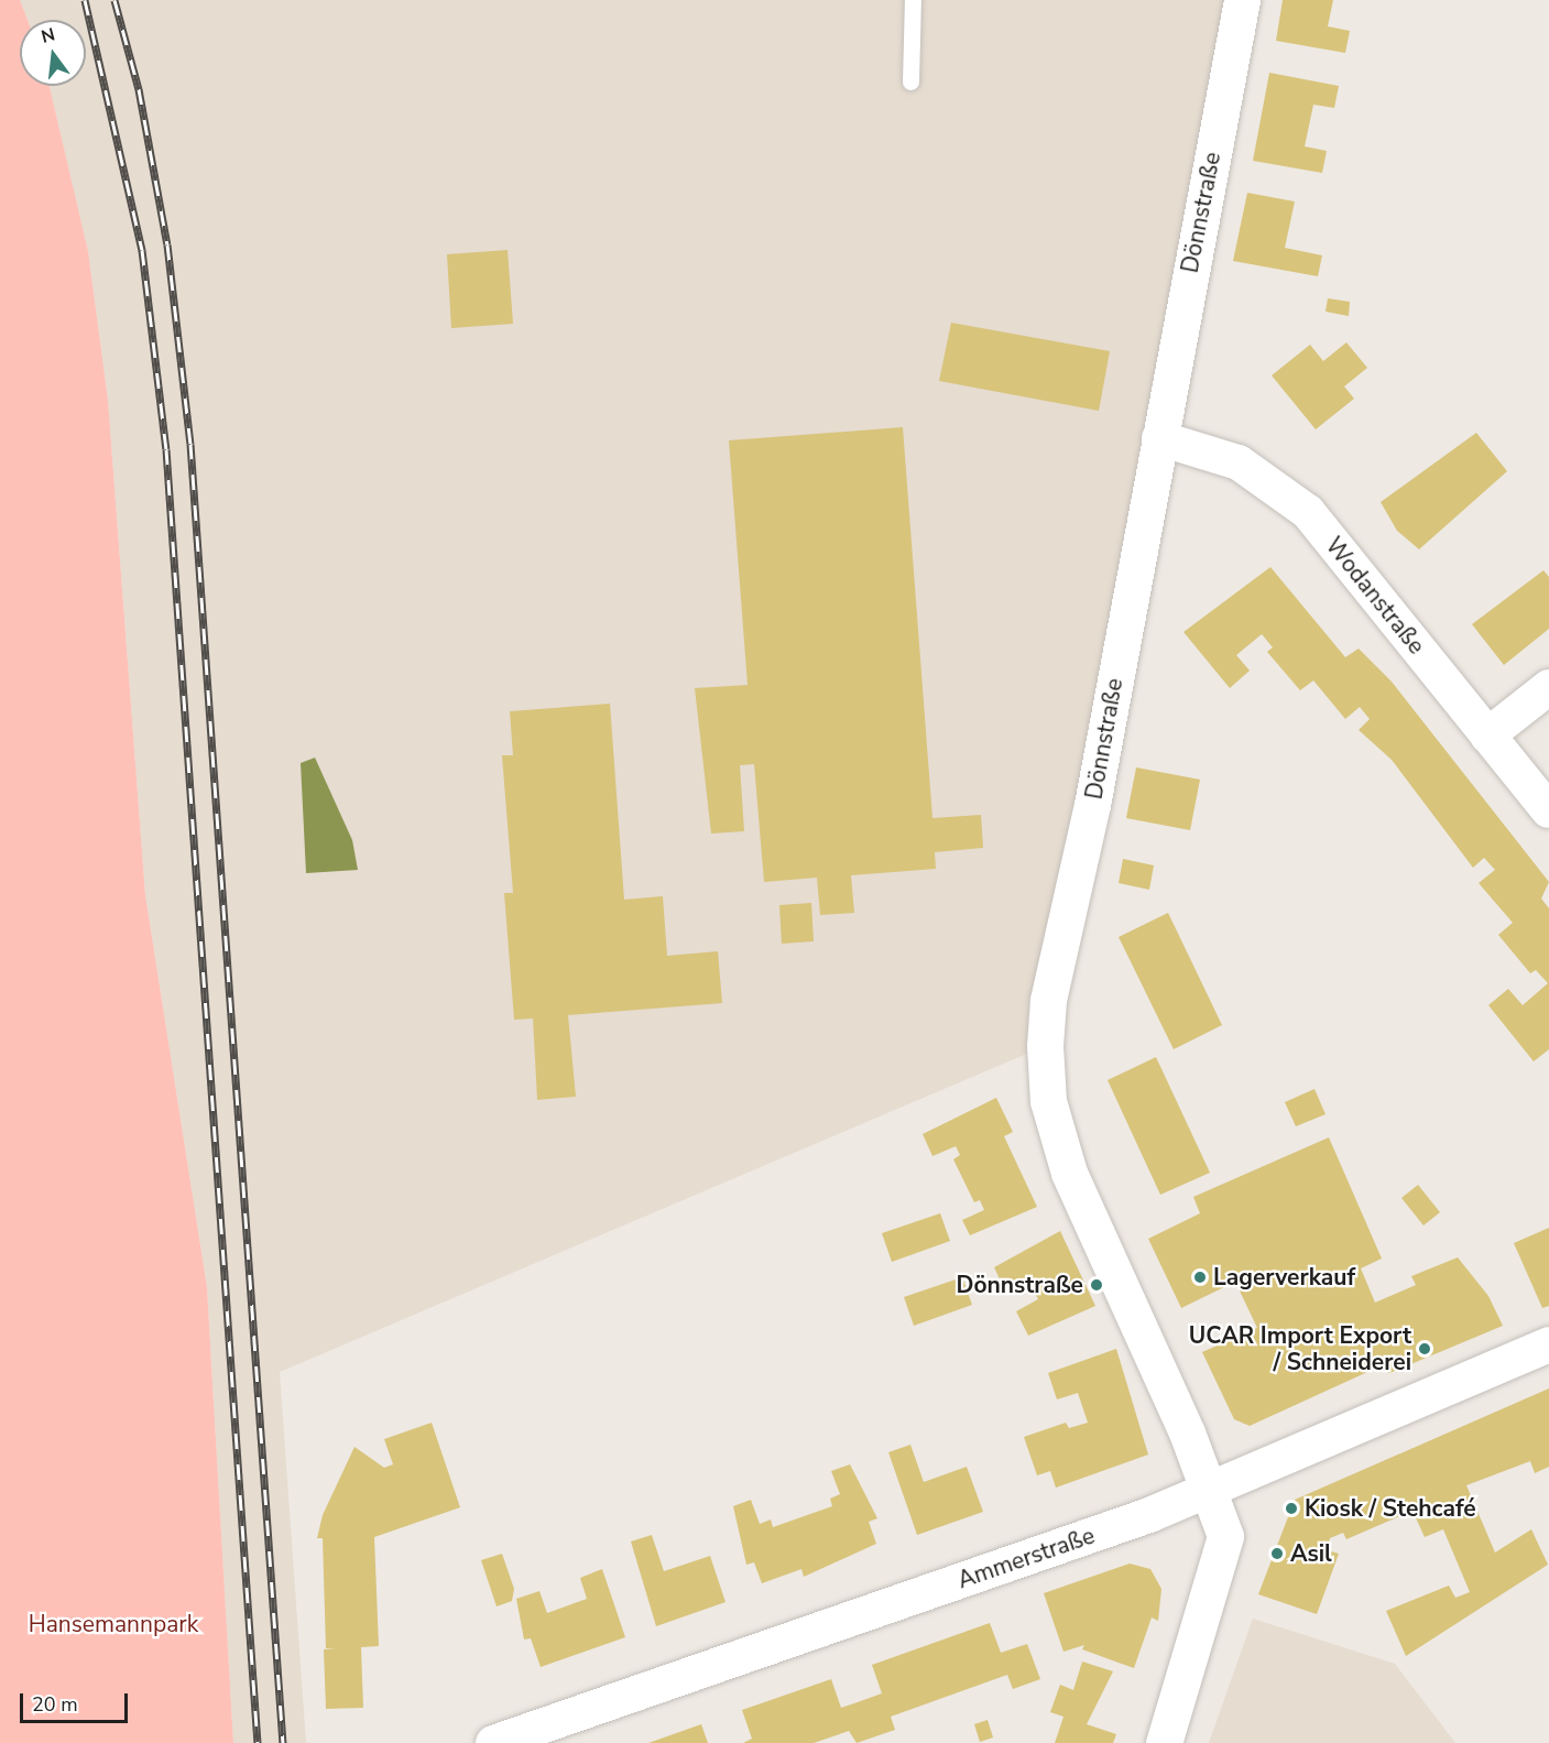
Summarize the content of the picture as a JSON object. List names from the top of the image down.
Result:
{
  "streets": {
    "street": ["Dönnstraße", "Wodanstraße", "Ammerstraße"]
  },
  "crossings": [
    ["Dönnstraße", "Wodanstraße"],
    ["Dönnstraße", "Ammerstraße"]
  ],
  "parks": ["Hansemannpark"],
  "places": [
    "Lagerverkauf",
    "Dönnstraße",
    "UCAR Import Export / Schneiderei",
    "Kiosk / Stehcafé",
    "Asil"
  ],
  "scale_bar": "20 m",
  "north": "top"
}
